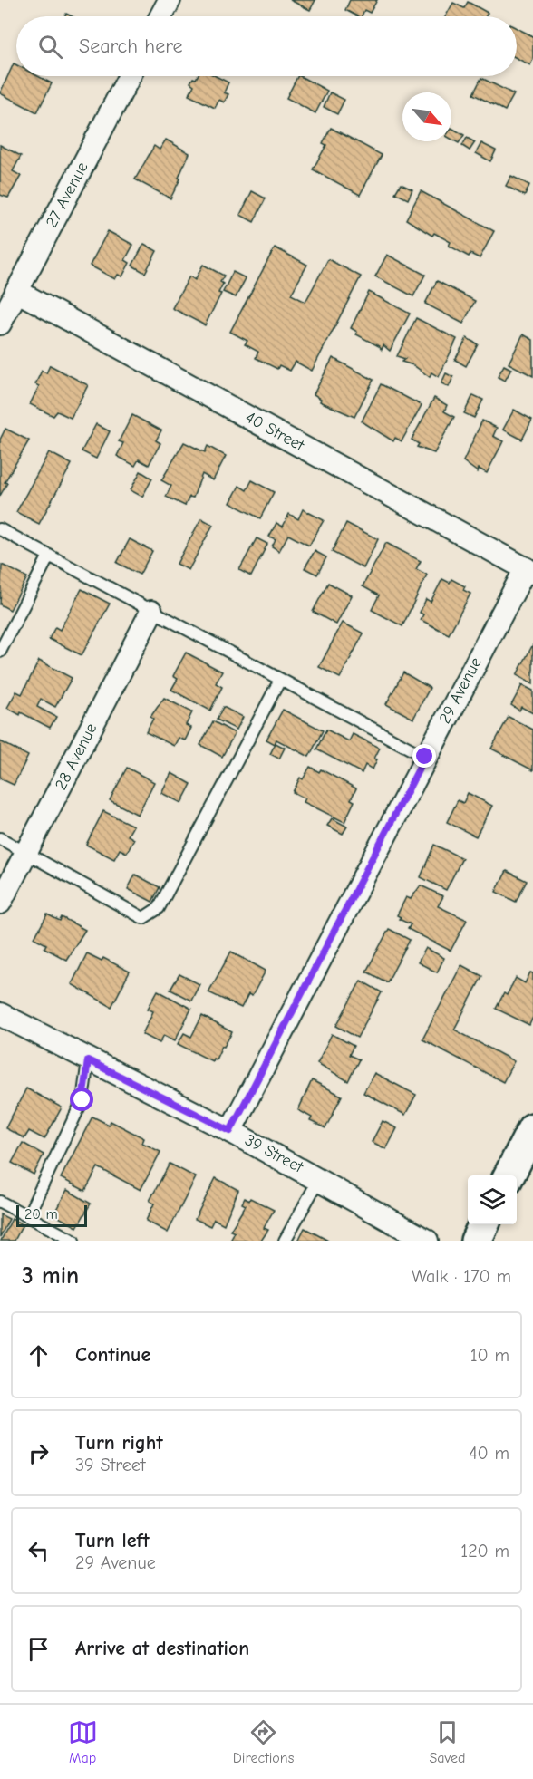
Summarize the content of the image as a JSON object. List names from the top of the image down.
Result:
{
  "streets": {
    "street": [
      "27 Avenue",
      "40 Street",
      "29 Avenue",
      "28 Avenue",
      "39 Street"
    ]
  },
  "crossings": [
    ["27 Avenue", "40 Street"],
    ["40 Street", "29 Avenue"],
    ["29 Avenue", "39 Street"]
  ],
  "scale_bar": "20 m",
  "north": "bottom right",
  "page": {
    "search": "Search here",
    "scale": "20 m",
    "heading": ["3 min", "Walk · 170 m"],
    "list": [
      ["Continue", "10 m"],
      ["Turn right", "39 Street", "40 m"],
      ["Turn left", "29 Avenue", "120 m"],
      "Arrive at destination"
    ],
    "nav": ["Map", "Directions", "Saved"]
  }
}
